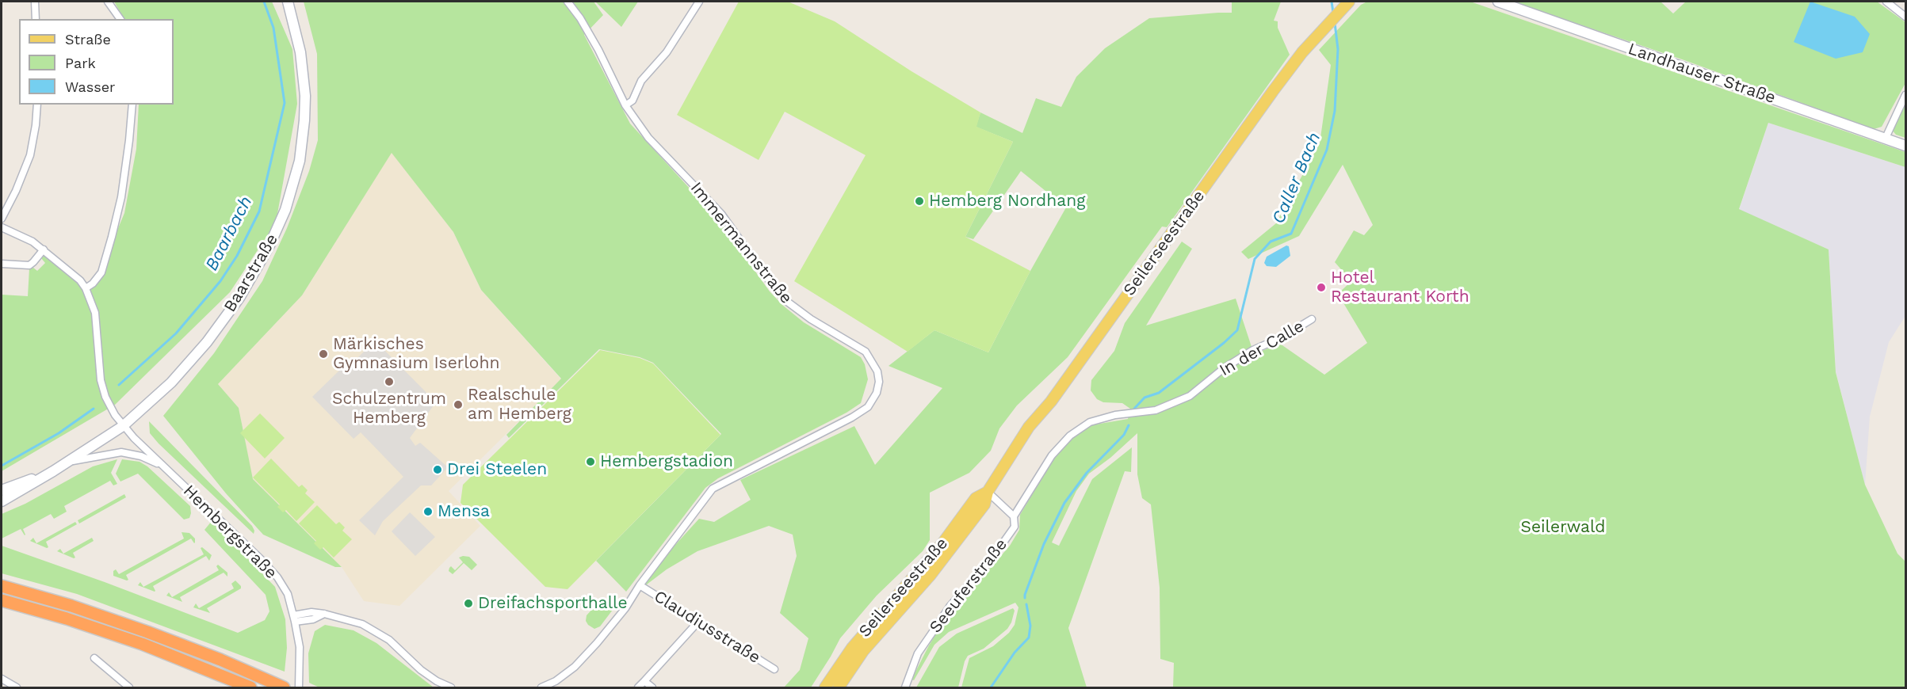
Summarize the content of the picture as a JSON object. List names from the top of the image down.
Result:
{
  "streets": {
    "main road": ["Landhauser Straße", "Seilerseestraße", "Baarstraße"],
    "street": [
      "Immermannstraße",
      "In der Calle",
      "Hembergstraße",
      "Seeuferstraße",
      "Claudiusstraße"
    ]
  },
  "crossings": [
    ["Immermannstraße", "Claudiusstraße"],
    ["Baarstraße", "Hembergstraße"],
    ["In der Calle", "Seeuferstraße"]
  ],
  "water": ["Caller Bach", "Baarbach"],
  "parks": ["Seilerwald"],
  "places": [
    "Hemberg Nordhang",
    "Hotel Restaurant Korth",
    "Märkisches Gymnasium Iserlohn",
    "Schulzentrum Hemberg",
    "Realschule am Hemberg",
    "Hembergstadion",
    "Drei Steelen",
    "Mensa",
    "Dreifachsporthalle"
  ],
  "legend": ["Straße", "Park", "Wasser"]
}
